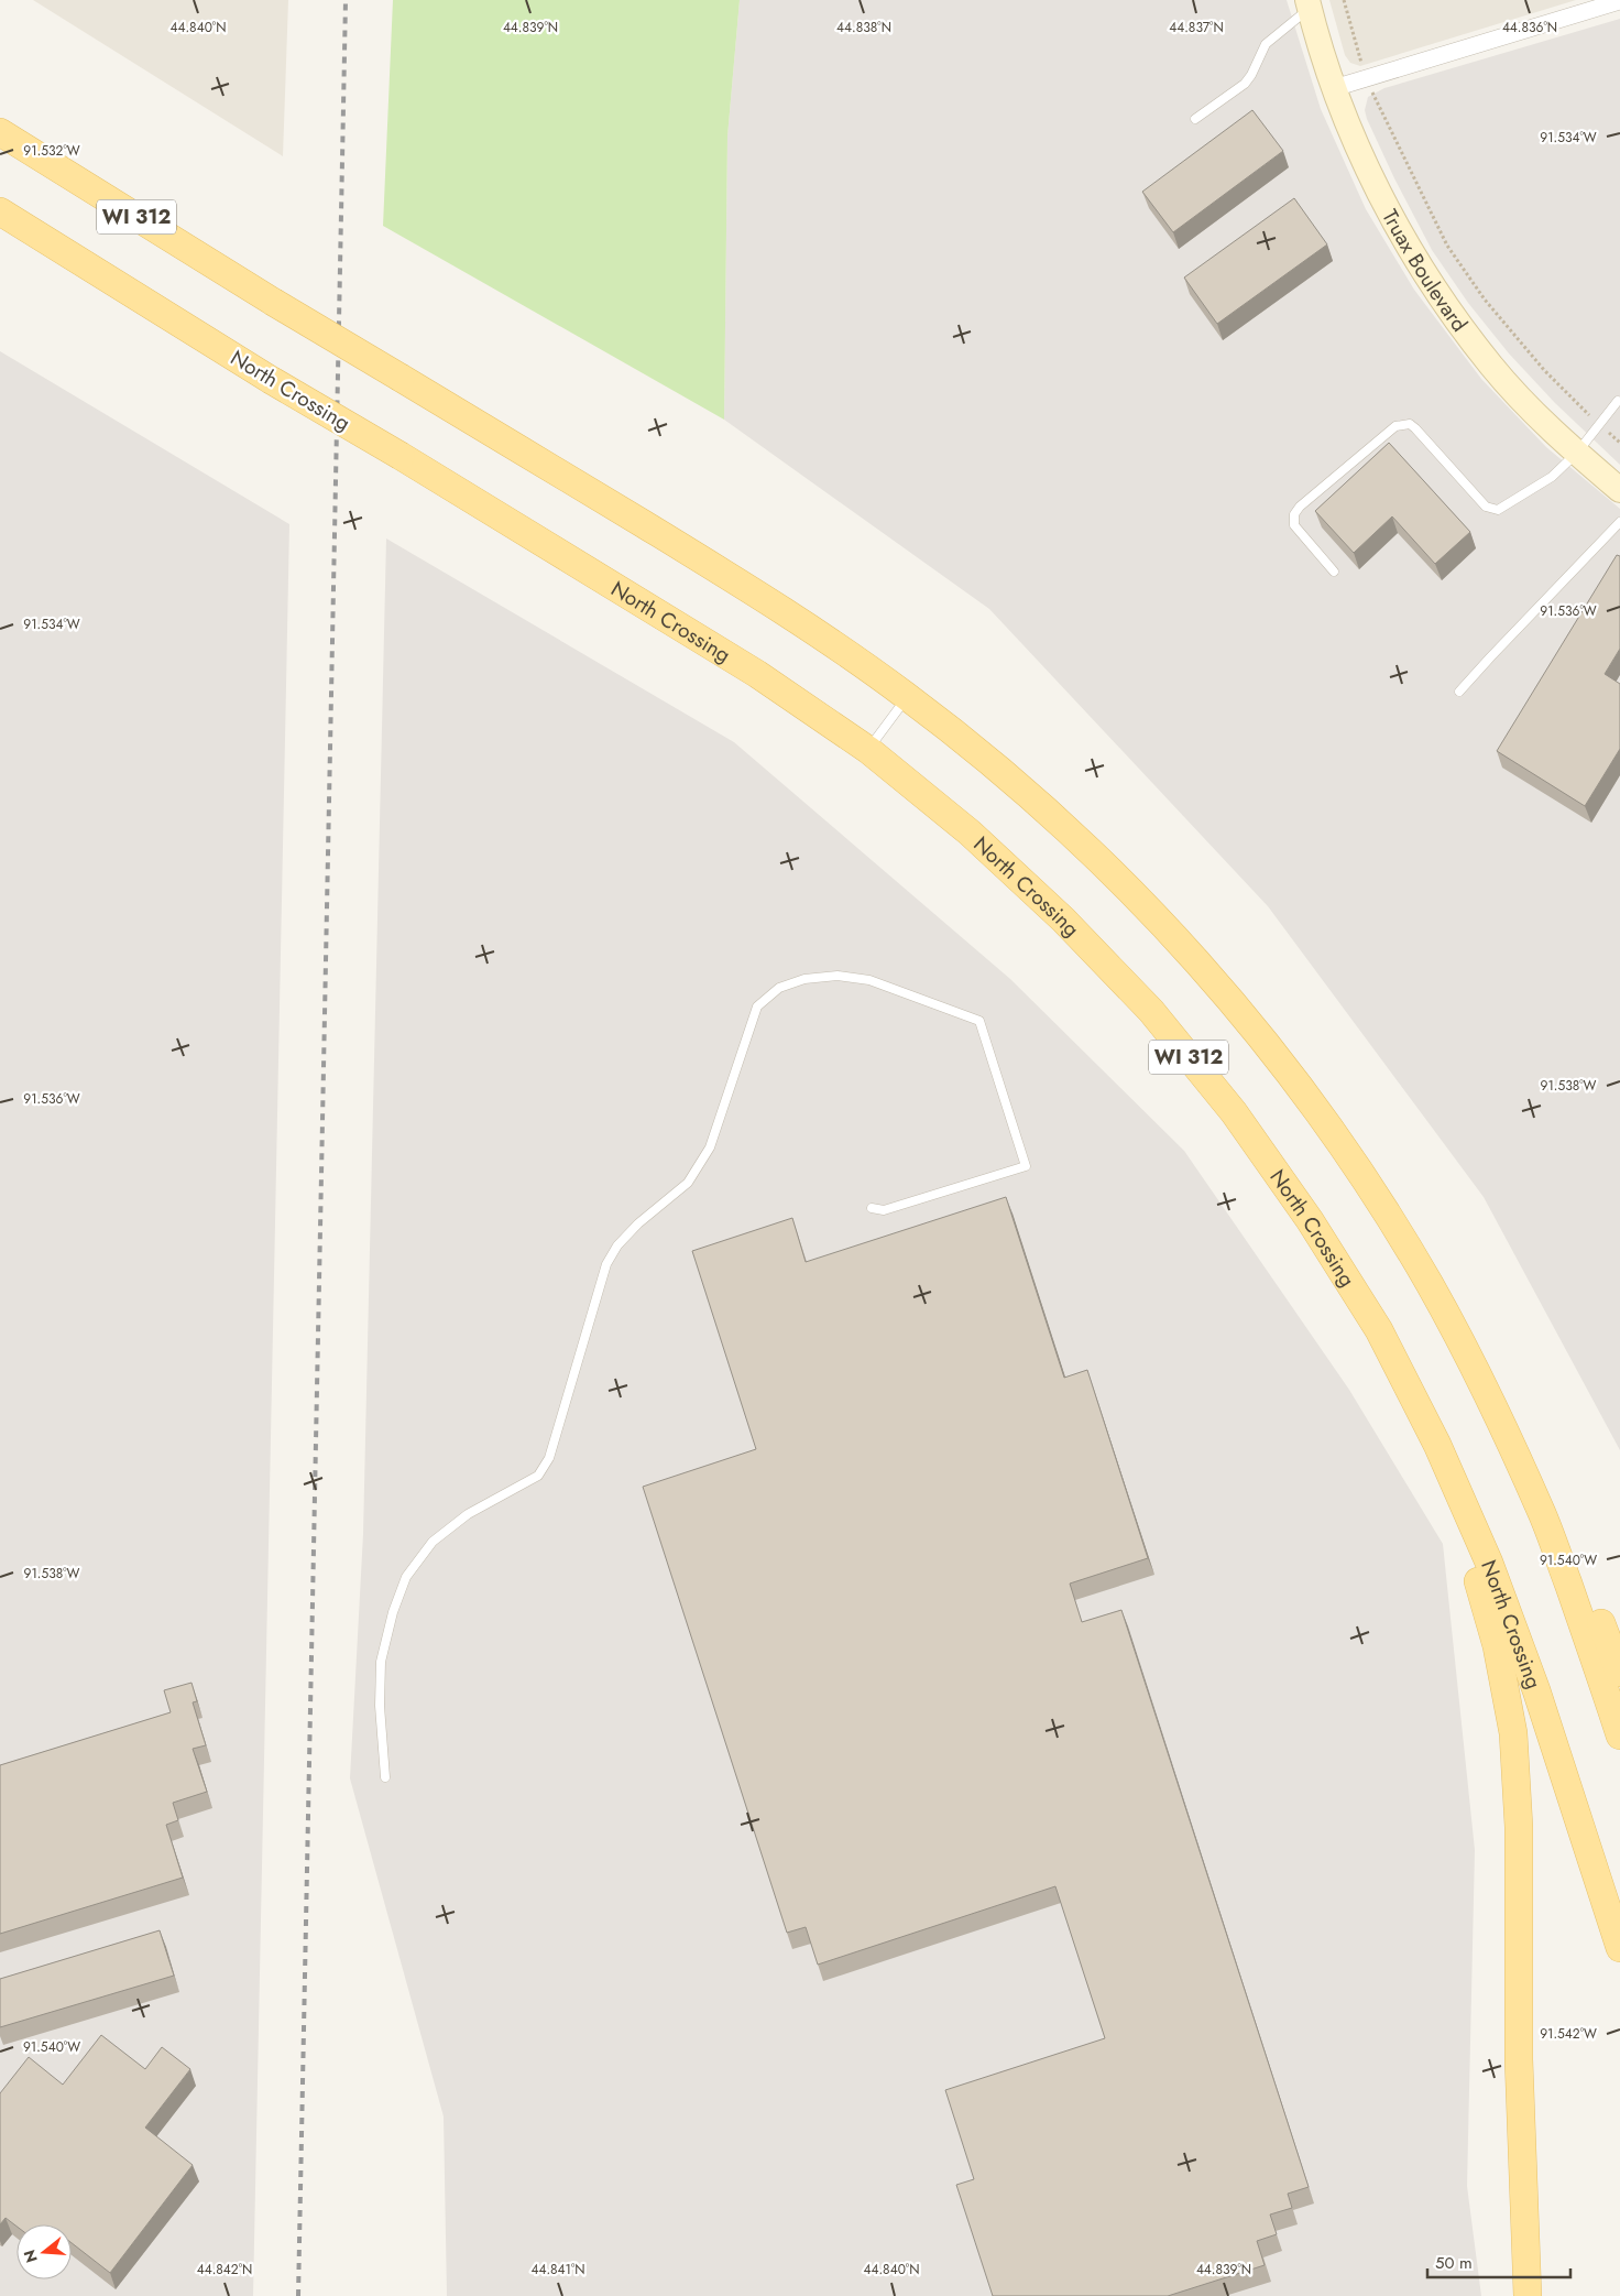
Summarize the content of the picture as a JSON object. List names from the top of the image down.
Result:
{
  "streets": {
    "main road": ["WI 312", "Truax Boulevard", "North Crossing"]
  },
  "scale_bar": "50 m",
  "north": "left",
  "coordinates": [
    "44.840°N",
    "44.839°N",
    "44.838°N",
    "44.837°N",
    "44.836°N",
    "91.534°W",
    "91.532°W",
    "91.536°W",
    "91.538°W",
    "91.540°W",
    "91.542°W",
    "44.842°N",
    "44.841°N"
  ]
}
